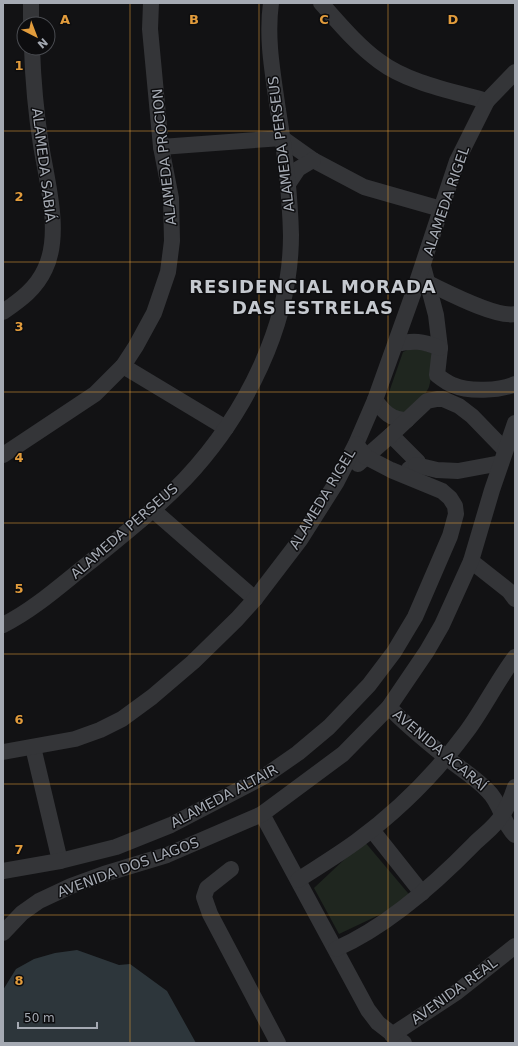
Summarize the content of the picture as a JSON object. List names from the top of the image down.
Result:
{
  "streets": {
    "street": [
      "ALAMEDA PERSEUS",
      "ALAMEDA PROCION",
      "ALAMEDA SABIÁ",
      "ALAMEDA RIGEL",
      "AVENIDA ACARAÍ",
      "ALAMEDA ALTAIR",
      "AVENIDA DOS LAGOS",
      "AVENIDA REAL"
    ]
  },
  "crossings": [
    ["AVENIDA ACARAÍ", "AVENIDA DOS LAGOS"]
  ],
  "districts": ["RESIDENCIAL MORADA DAS ESTRELAS"],
  "scale_bar": "50 m",
  "north": "bottom right",
  "grid": {
    "columns": [
      "A",
      "B",
      "C",
      "D"
    ],
    "rows": [
      "1",
      "2",
      "3",
      "4",
      "5",
      "6",
      "7",
      "8"
    ]
  }
}
